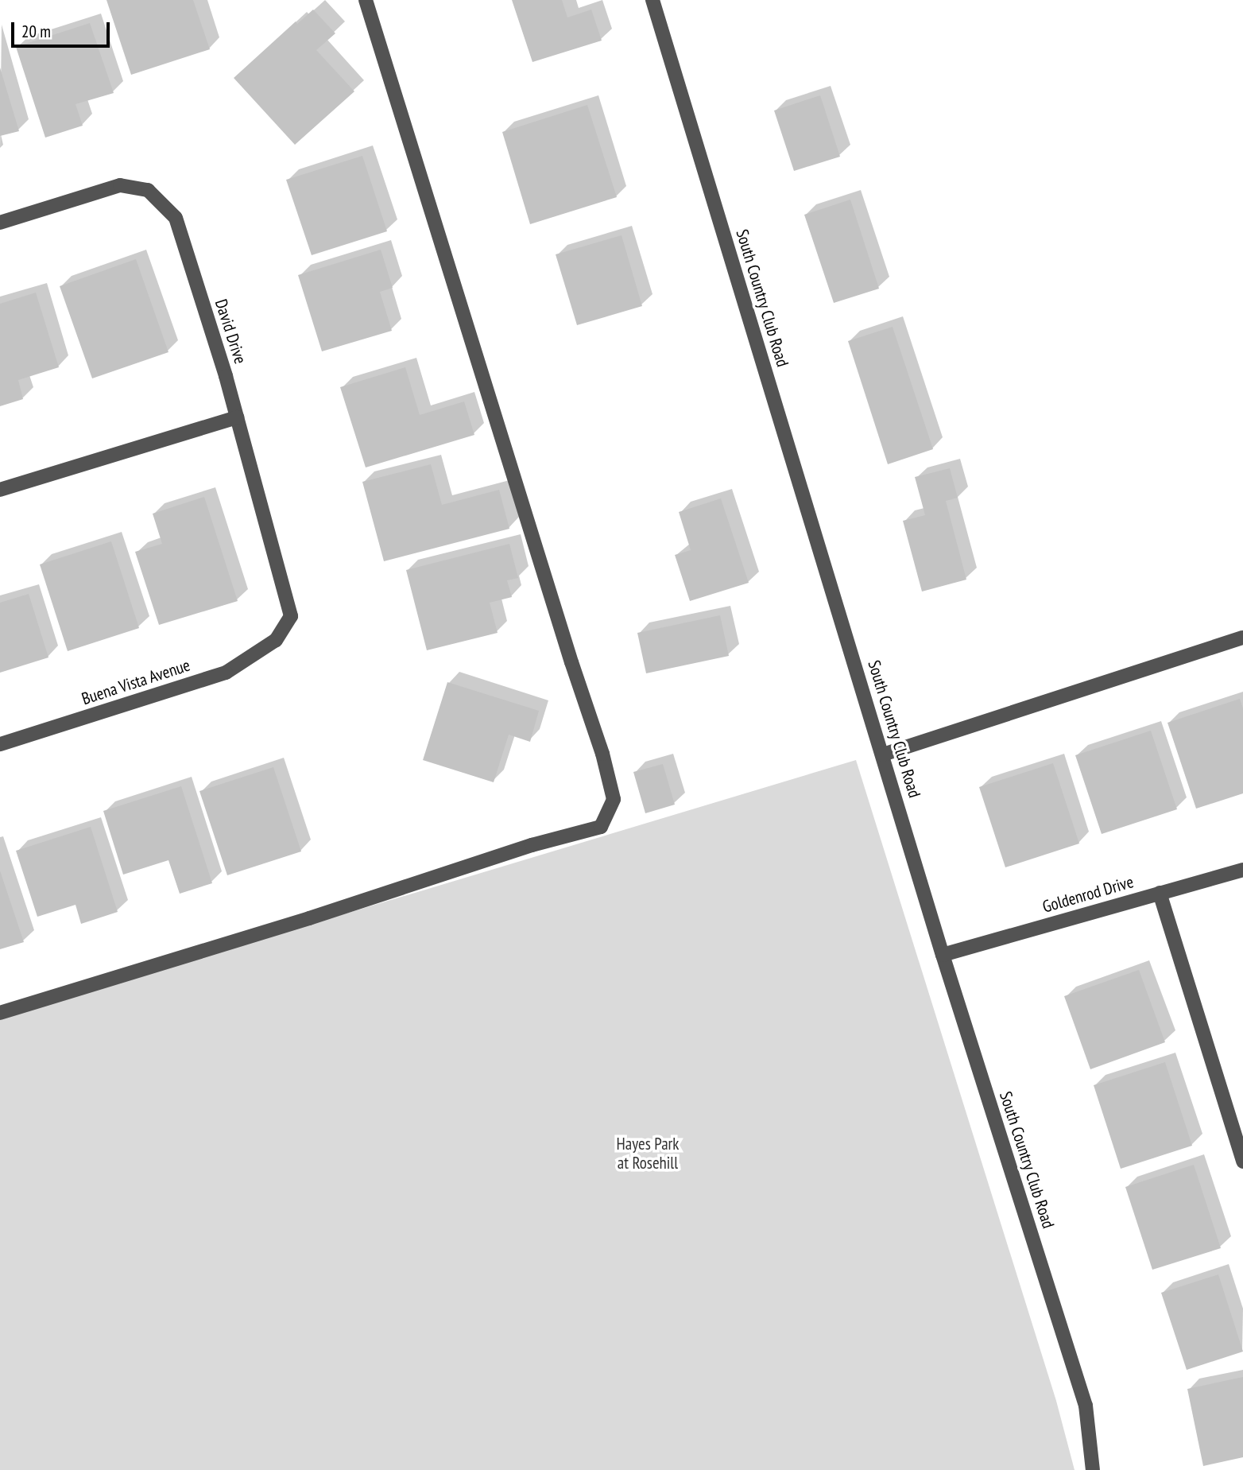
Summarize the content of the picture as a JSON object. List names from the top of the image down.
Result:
{
  "streets": {
    "street": [
      "South Country Club Road",
      "David Drive",
      "Buena Vista Avenue",
      "Goldenrod Drive"
    ]
  },
  "crossings": [
    ["South Country Club Road", "Goldenrod Drive"],
    ["David Drive", "Buena Vista Avenue"]
  ],
  "parks": ["Hayes Park at Rosehill"],
  "scale_bar": "20 m"
}
